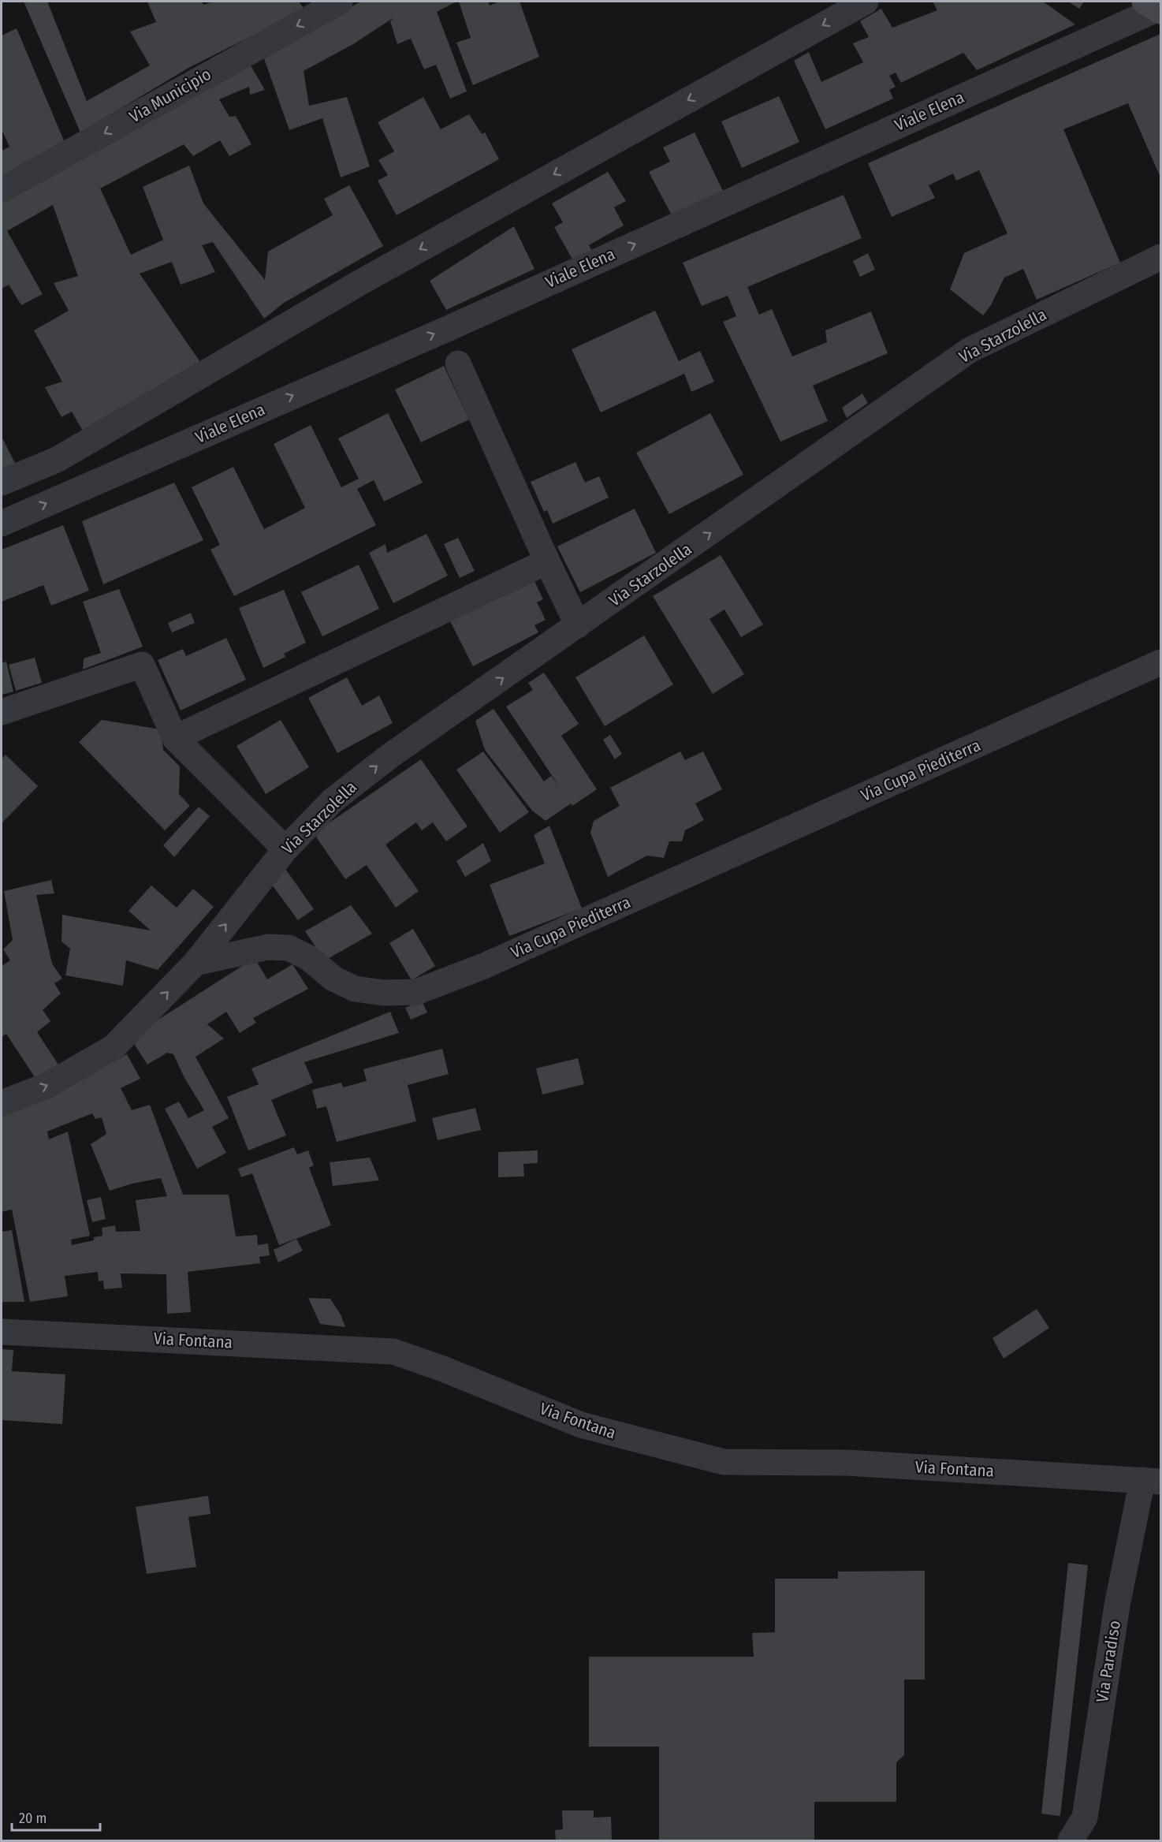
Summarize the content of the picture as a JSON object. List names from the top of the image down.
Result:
{
  "streets": {
    "street": [
      "Via Municipio",
      "Viale Elena",
      "Via Starzolella",
      "Via Cupa Piediterra",
      "Via Fontana",
      "Via Paradiso"
    ]
  },
  "crossings": [
    ["Via Starzolella", "Via Cupa Piediterra"],
    ["Via Fontana", "Via Paradiso"]
  ],
  "one_way": ["Via Municipio"],
  "scale_bar": "20 m"
}
